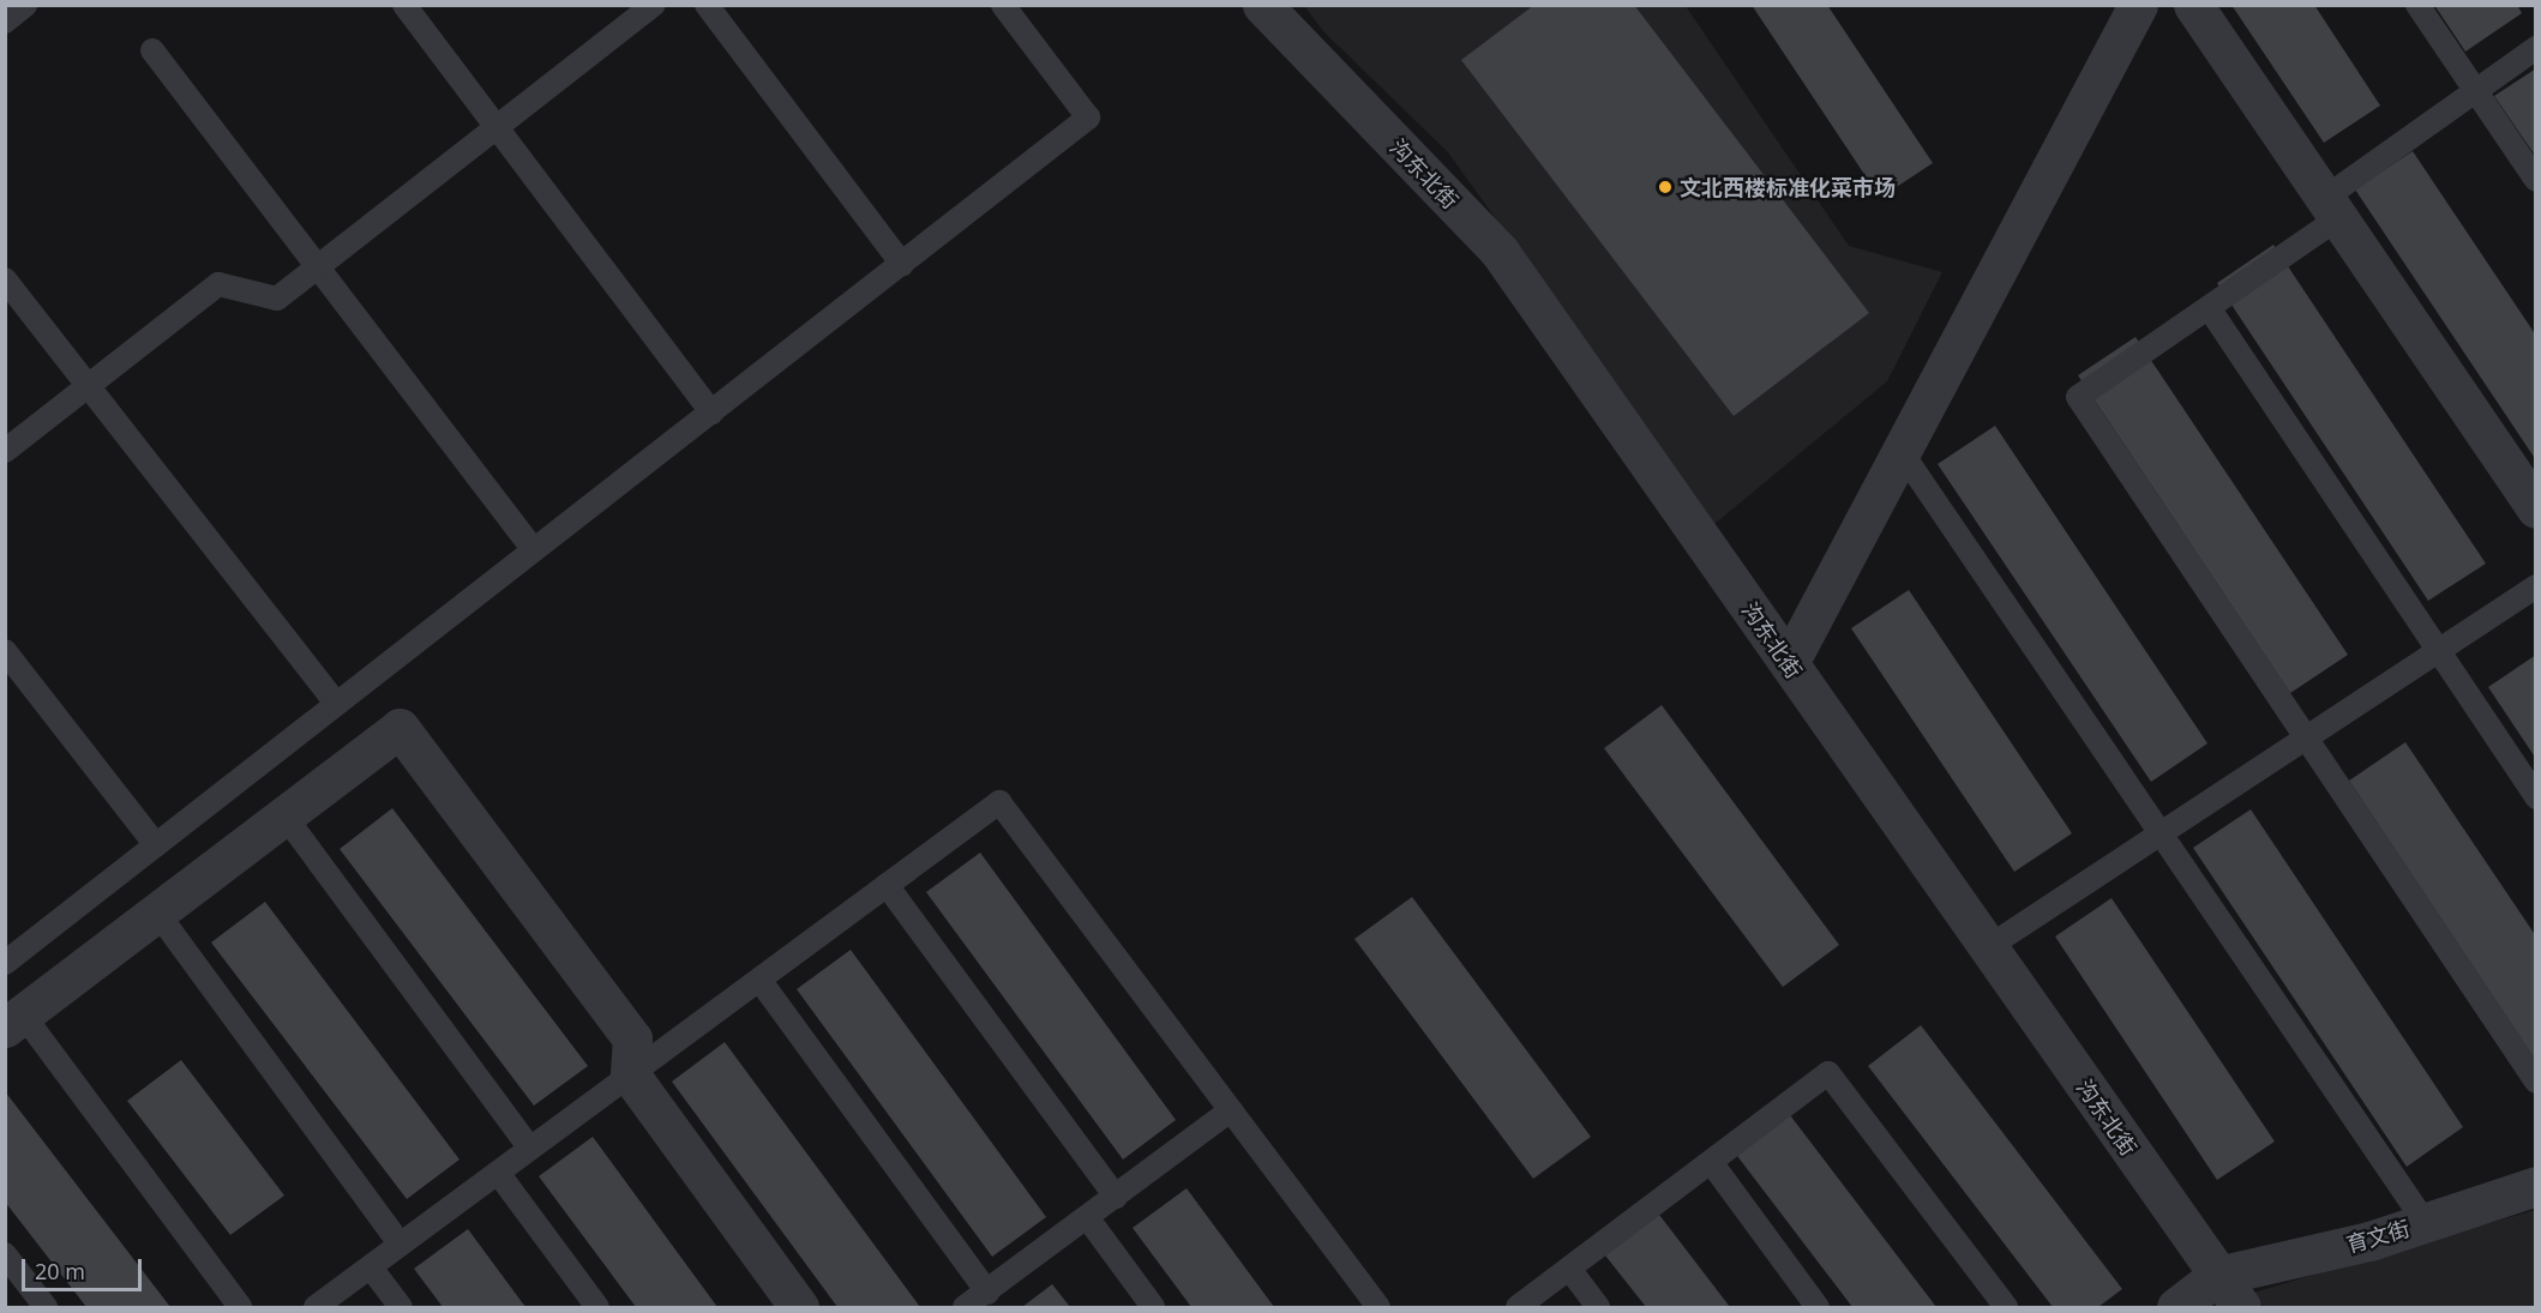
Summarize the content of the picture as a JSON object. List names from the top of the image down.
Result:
{
  "streets": {
    "street": ["沟东北街", "育文街"]
  },
  "crossings": [
    ["沟东北街", "育文街"]
  ],
  "places": ["文北西楼标准化菜市场"],
  "scale_bar": "20 m"
}
